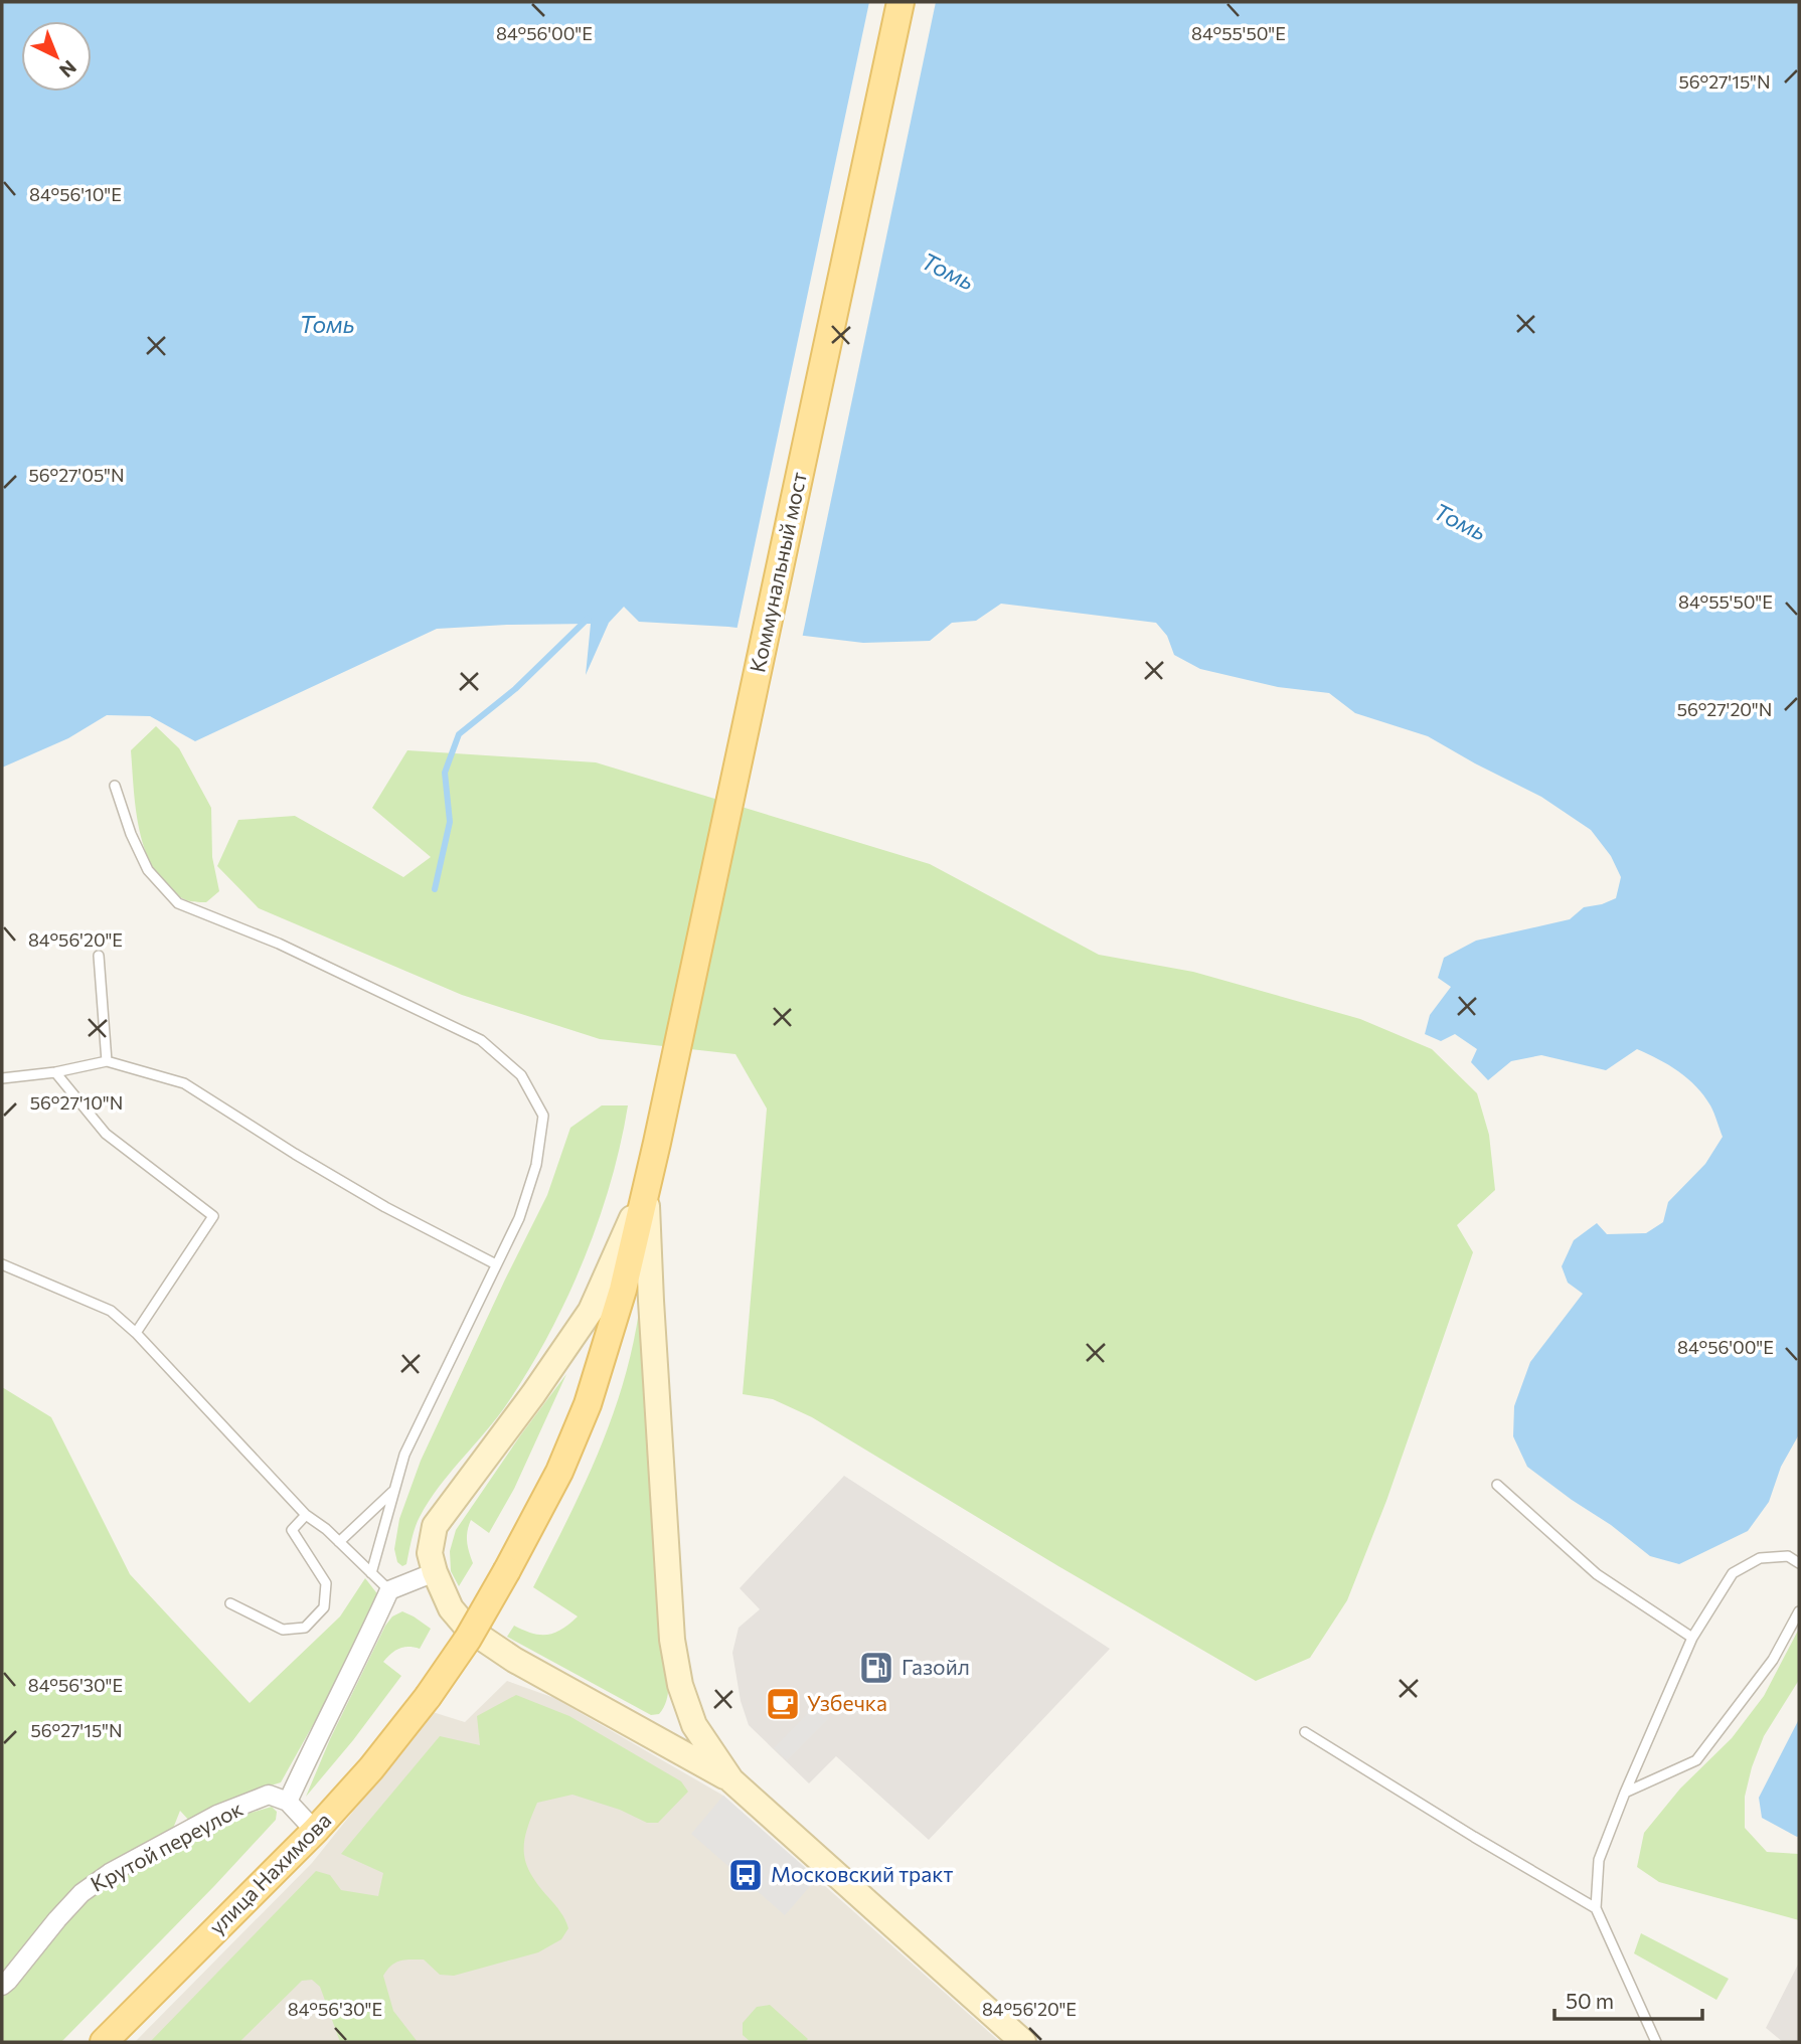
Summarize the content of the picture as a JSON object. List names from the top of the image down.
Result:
{
  "streets": {
    "main road": ["Коммунальный мост", "улица Нахимова"],
    "street": ["Крутой переулок"]
  },
  "crossings": [
    ["Коммунальный мост", "улица Нахимова"]
  ],
  "water": ["Томь"],
  "places": {
    "fuel station": ["Газойл"],
    "cafe": ["Узбечка"],
    "bus stop": ["Московский тракт"]
  },
  "scale_bar": "50 m",
  "north": "bottom right",
  "coordinates": [
    "84°56'00\"E",
    "84°55'50\"E",
    "56°27'15\"N",
    "84°56'10\"E",
    "56°27'05\"N",
    "56°27'20\"N",
    "84°56'20\"E",
    "56°27'10\"N",
    "84°56'30\"E"
  ]
}
